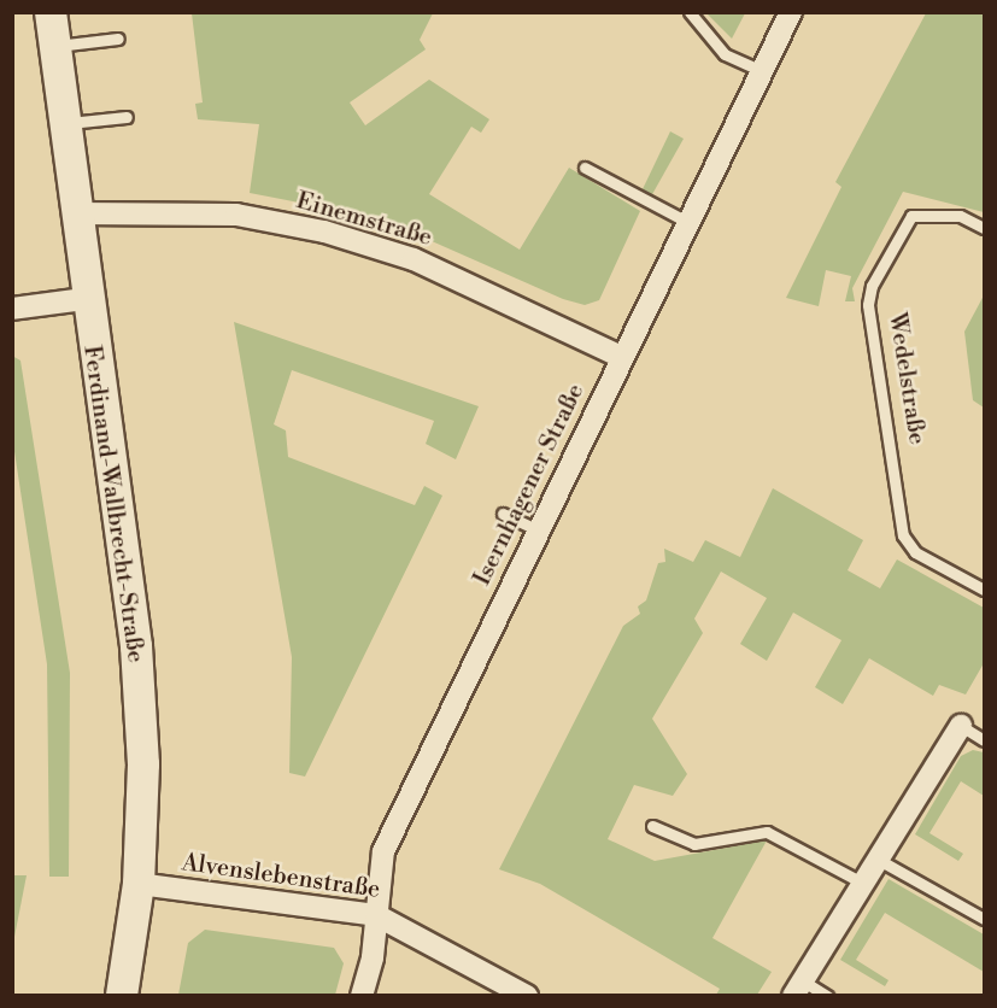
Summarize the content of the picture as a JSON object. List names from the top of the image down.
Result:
{
  "streets": {
    "street": [
      "Einemstraße",
      "Isernhagener Straße",
      "Ferdinand-Wallbrecht-Straße",
      "Alvenslebenstraße"
    ],
    "lane": ["Wedelstraße"]
  },
  "crossings": [
    ["Einemstraße", "Isernhagener Straße"],
    ["Einemstraße", "Ferdinand-Wallbrecht-Straße"],
    ["Isernhagener Straße", "Alvenslebenstraße"],
    ["Ferdinand-Wallbrecht-Straße", "Alvenslebenstraße"]
  ]
}
